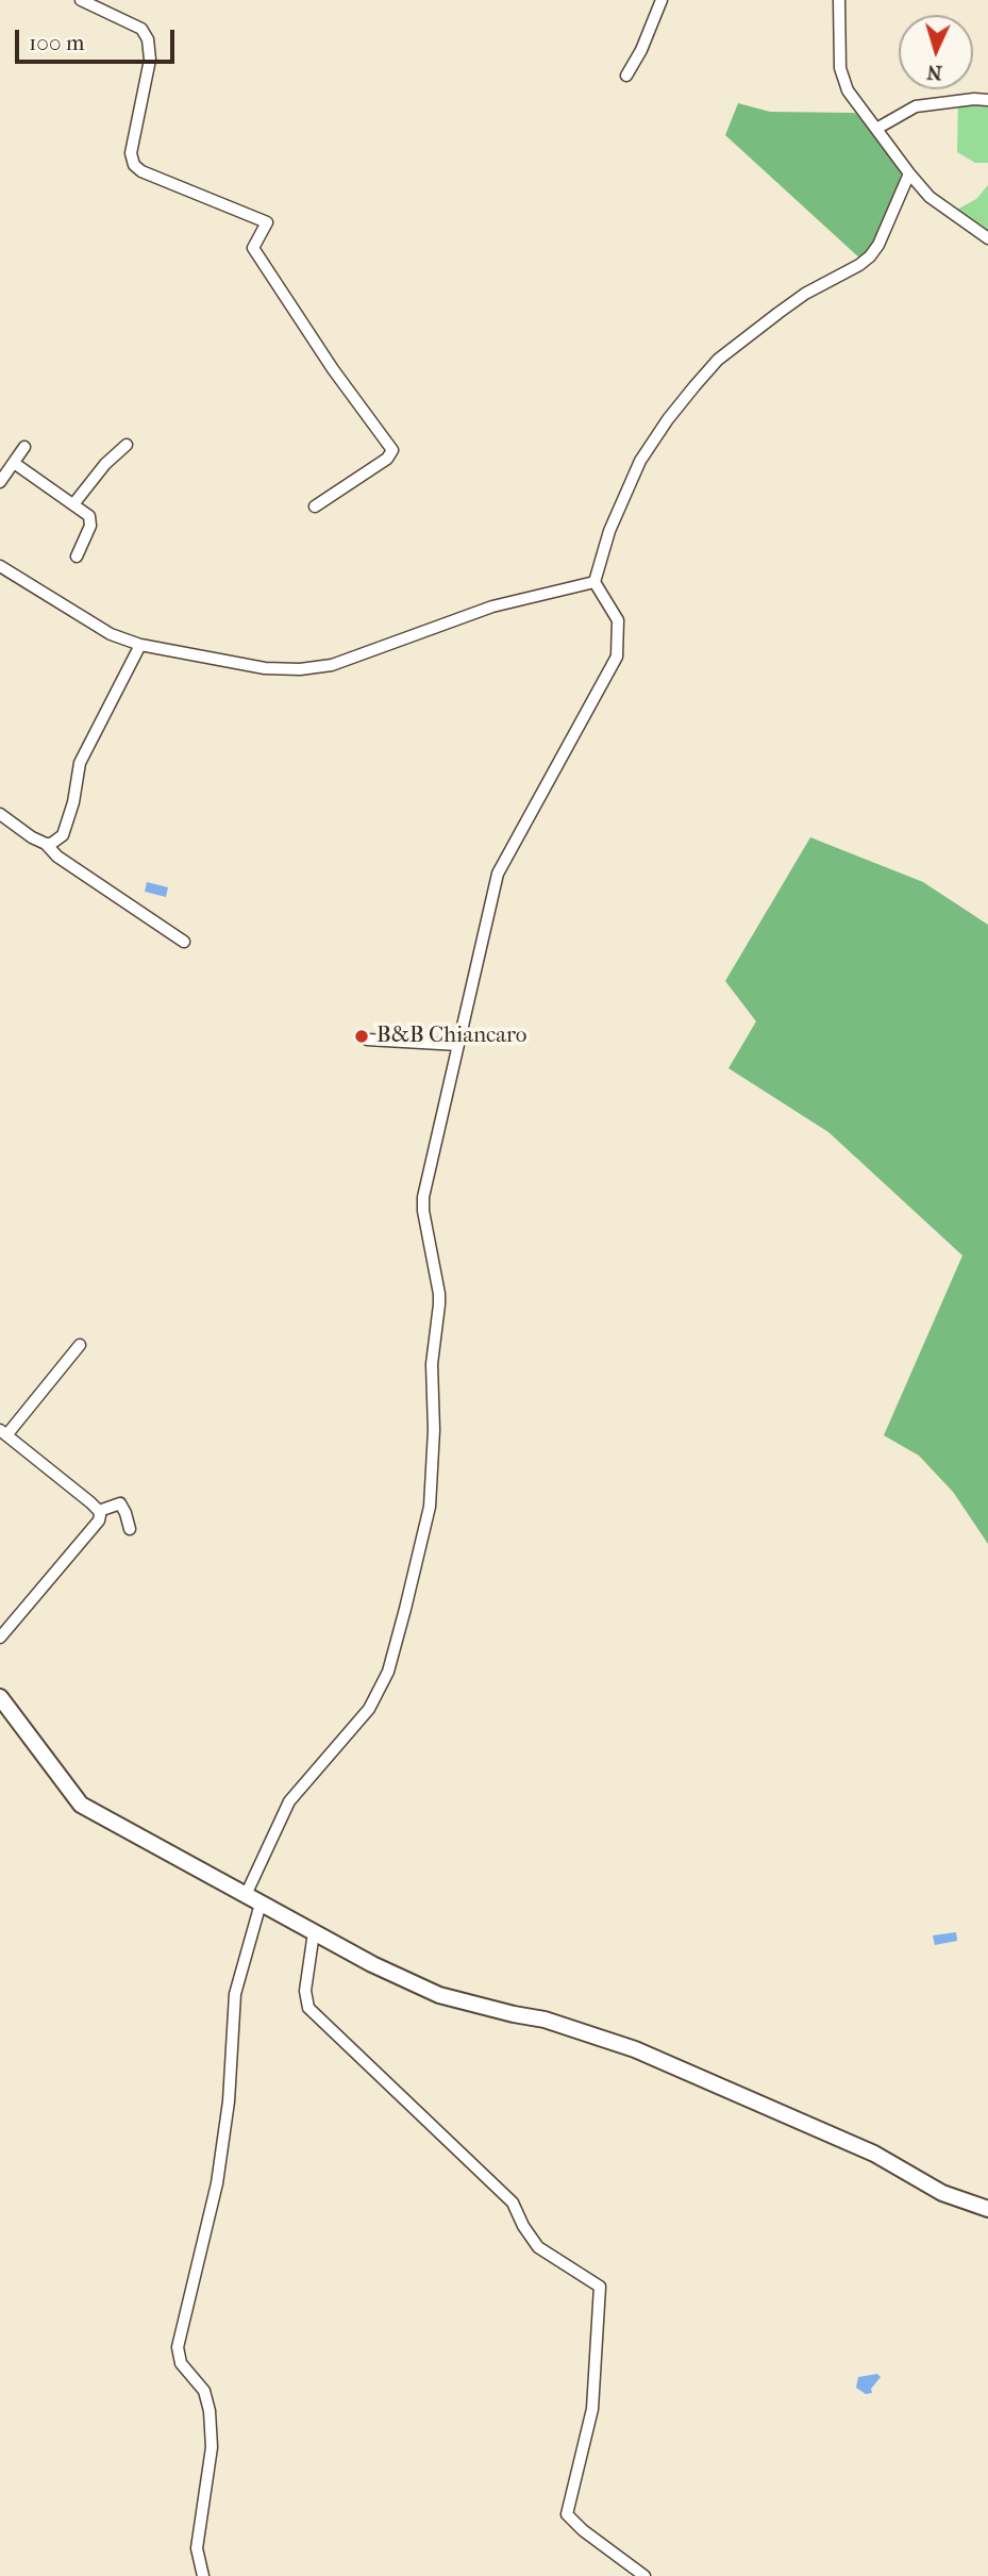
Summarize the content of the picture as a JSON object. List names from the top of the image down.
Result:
{
  "places": ["B&B Chiancaro"],
  "scale_bar": "100 m",
  "north": "bottom"
}
